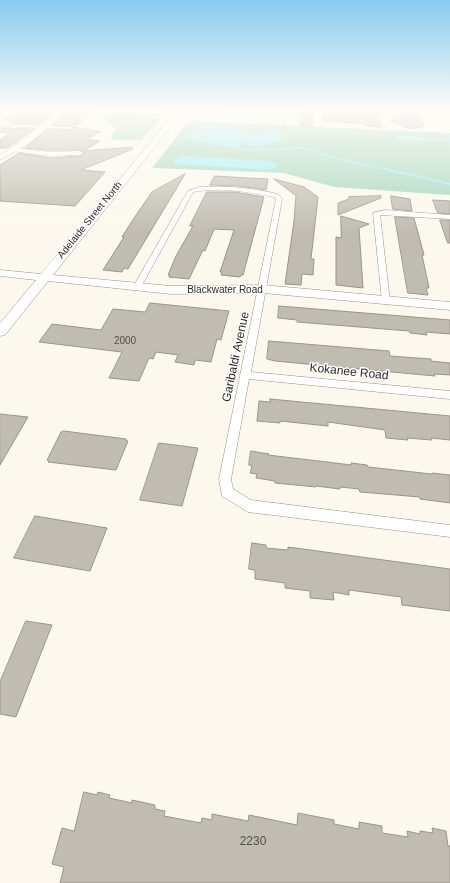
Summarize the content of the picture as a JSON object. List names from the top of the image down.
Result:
{
  "streets": {
    "street": [
      "Adelaide Street North",
      "Blackwater Road",
      "Garibaldi Avenue",
      "Kokanee Road"
    ]
  },
  "crossings": [
    ["Adelaide Street North", "Blackwater Road"],
    ["Blackwater Road", "Garibaldi Avenue"],
    ["Garibaldi Avenue", "Kokanee Road"]
  ],
  "house_numbers": ["2000", "2230"]
}
